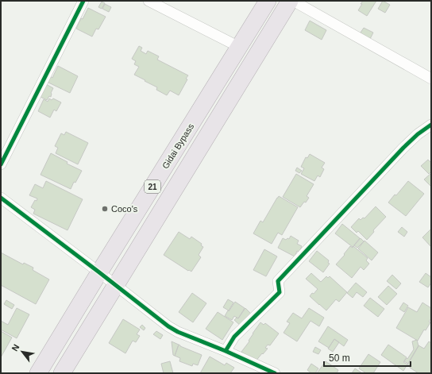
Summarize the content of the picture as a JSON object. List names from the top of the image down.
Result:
{
  "streets": {
    "highway": ["Gidai Bypass", "21"]
  },
  "places": ["Coco's"],
  "scale_bar": "50 m",
  "north": "top left"
}
